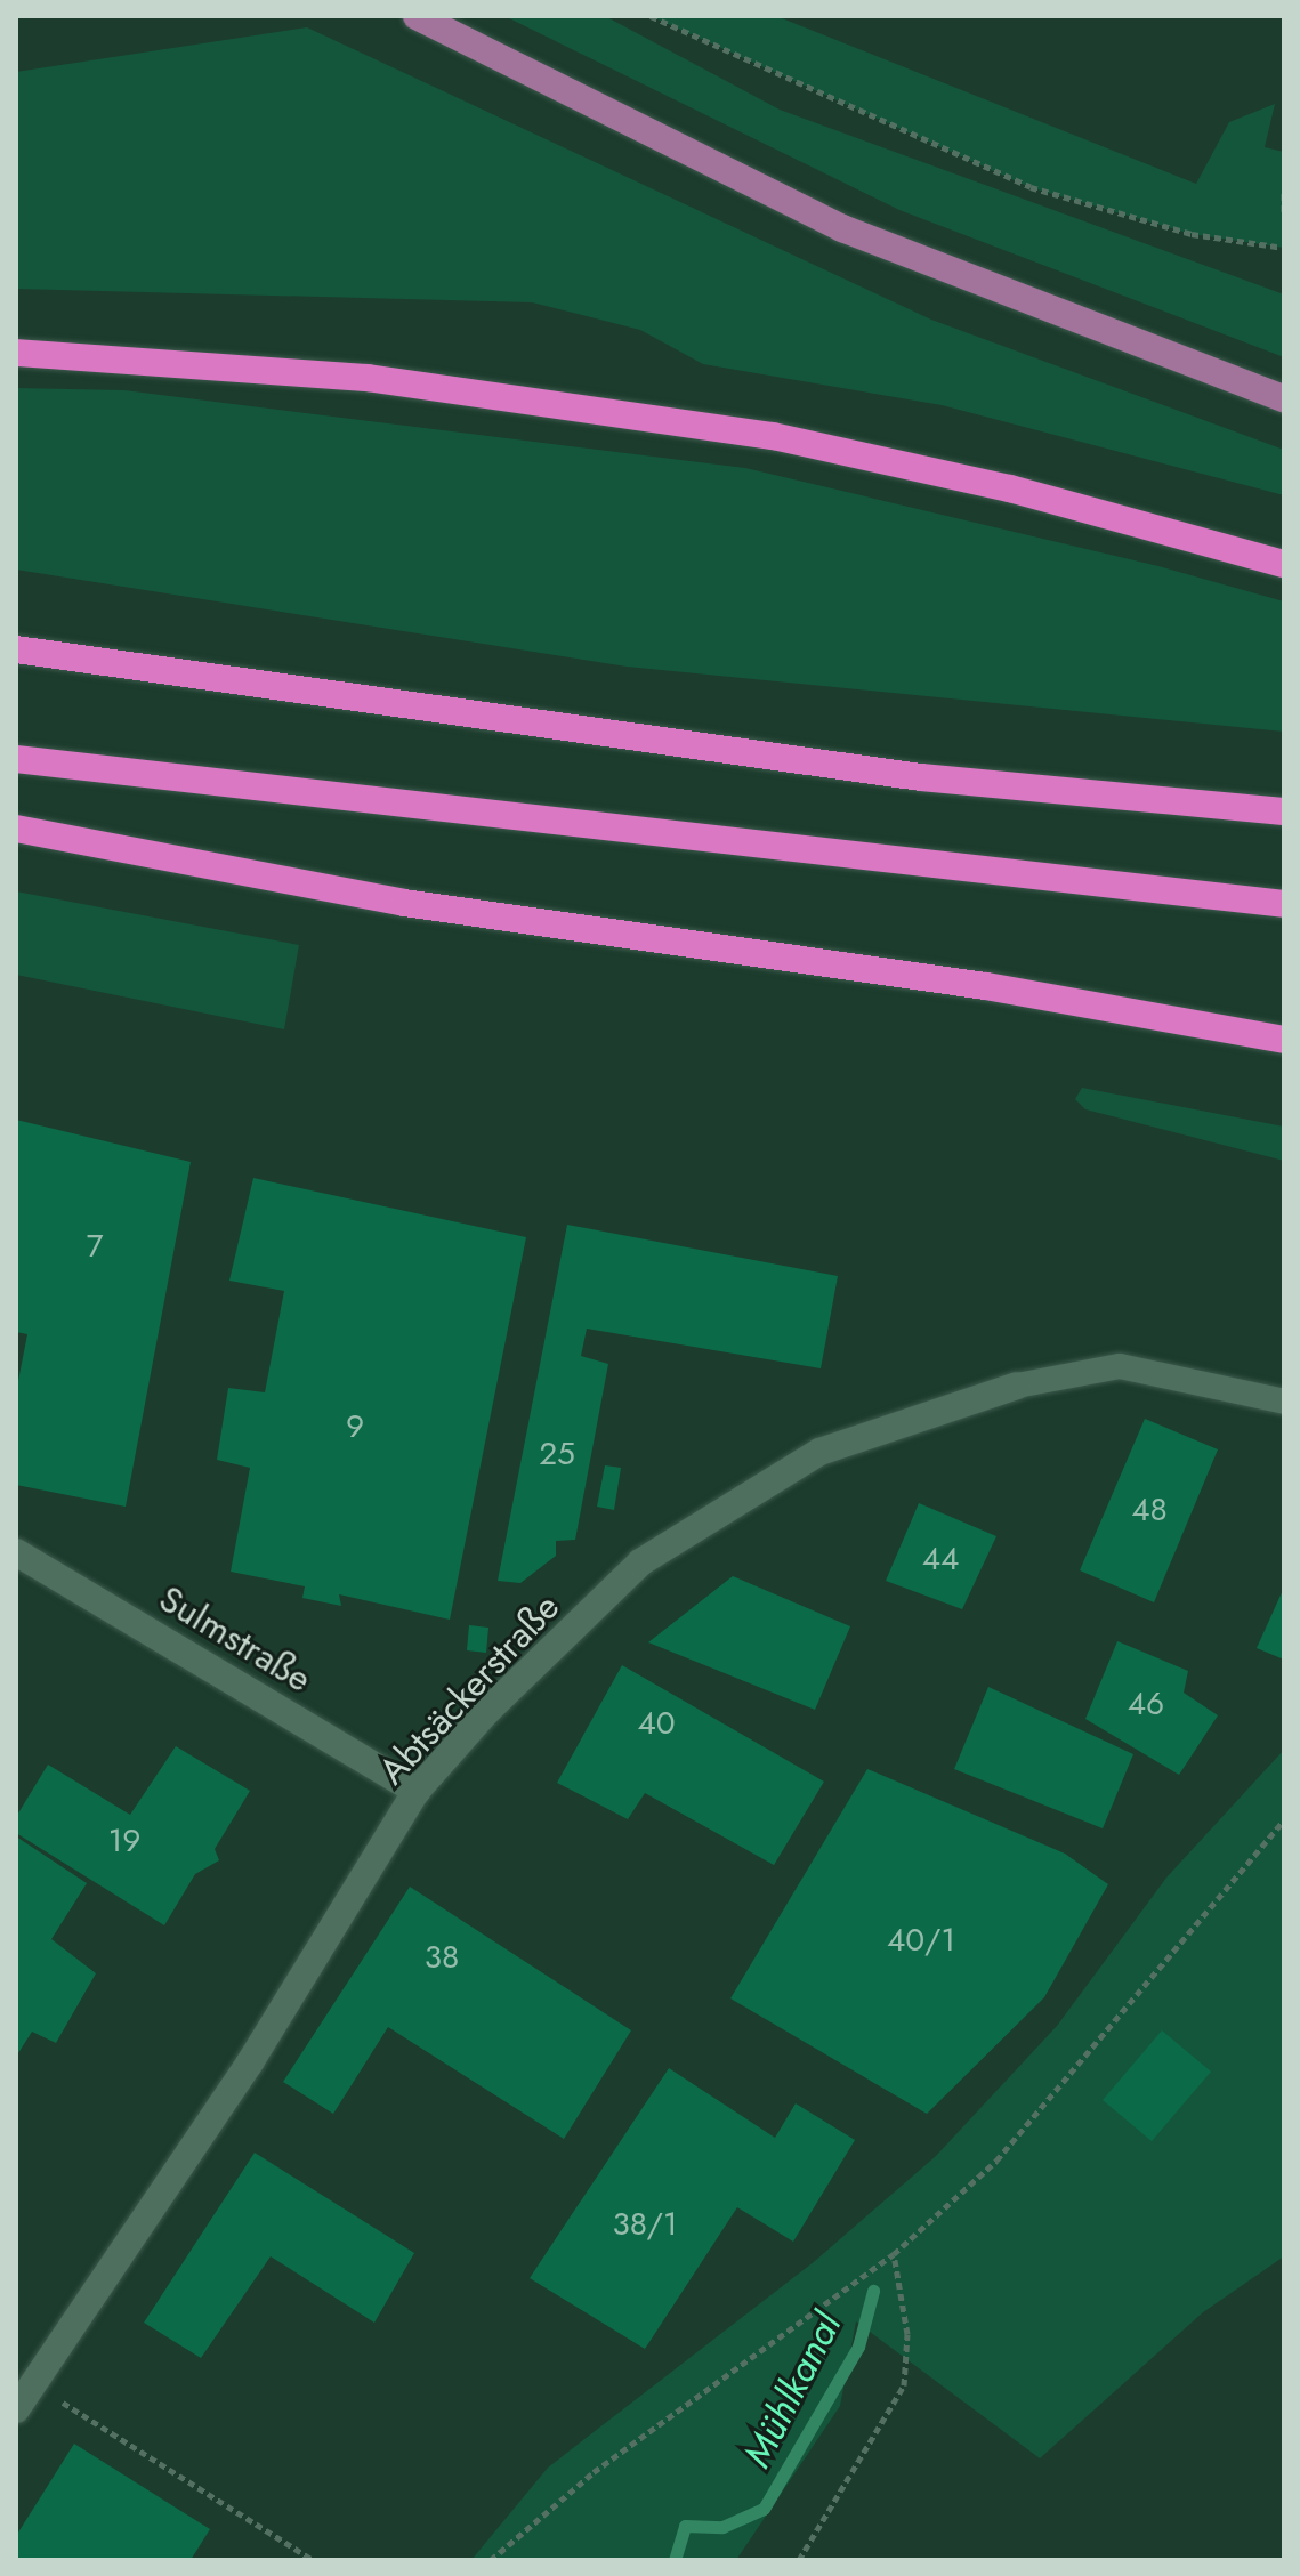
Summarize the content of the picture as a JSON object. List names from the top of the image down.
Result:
{
  "streets": {
    "street": ["Sulmstraße", "Abtsäckerstraße"]
  },
  "crossings": [
    ["Sulmstraße", "Abtsäckerstraße"]
  ],
  "water": ["Mühlkanal"],
  "house_numbers": [
    "7",
    "9",
    "25",
    "48",
    "44",
    "46",
    "40",
    "19",
    "40/1",
    "38",
    "38/1"
  ]
}
